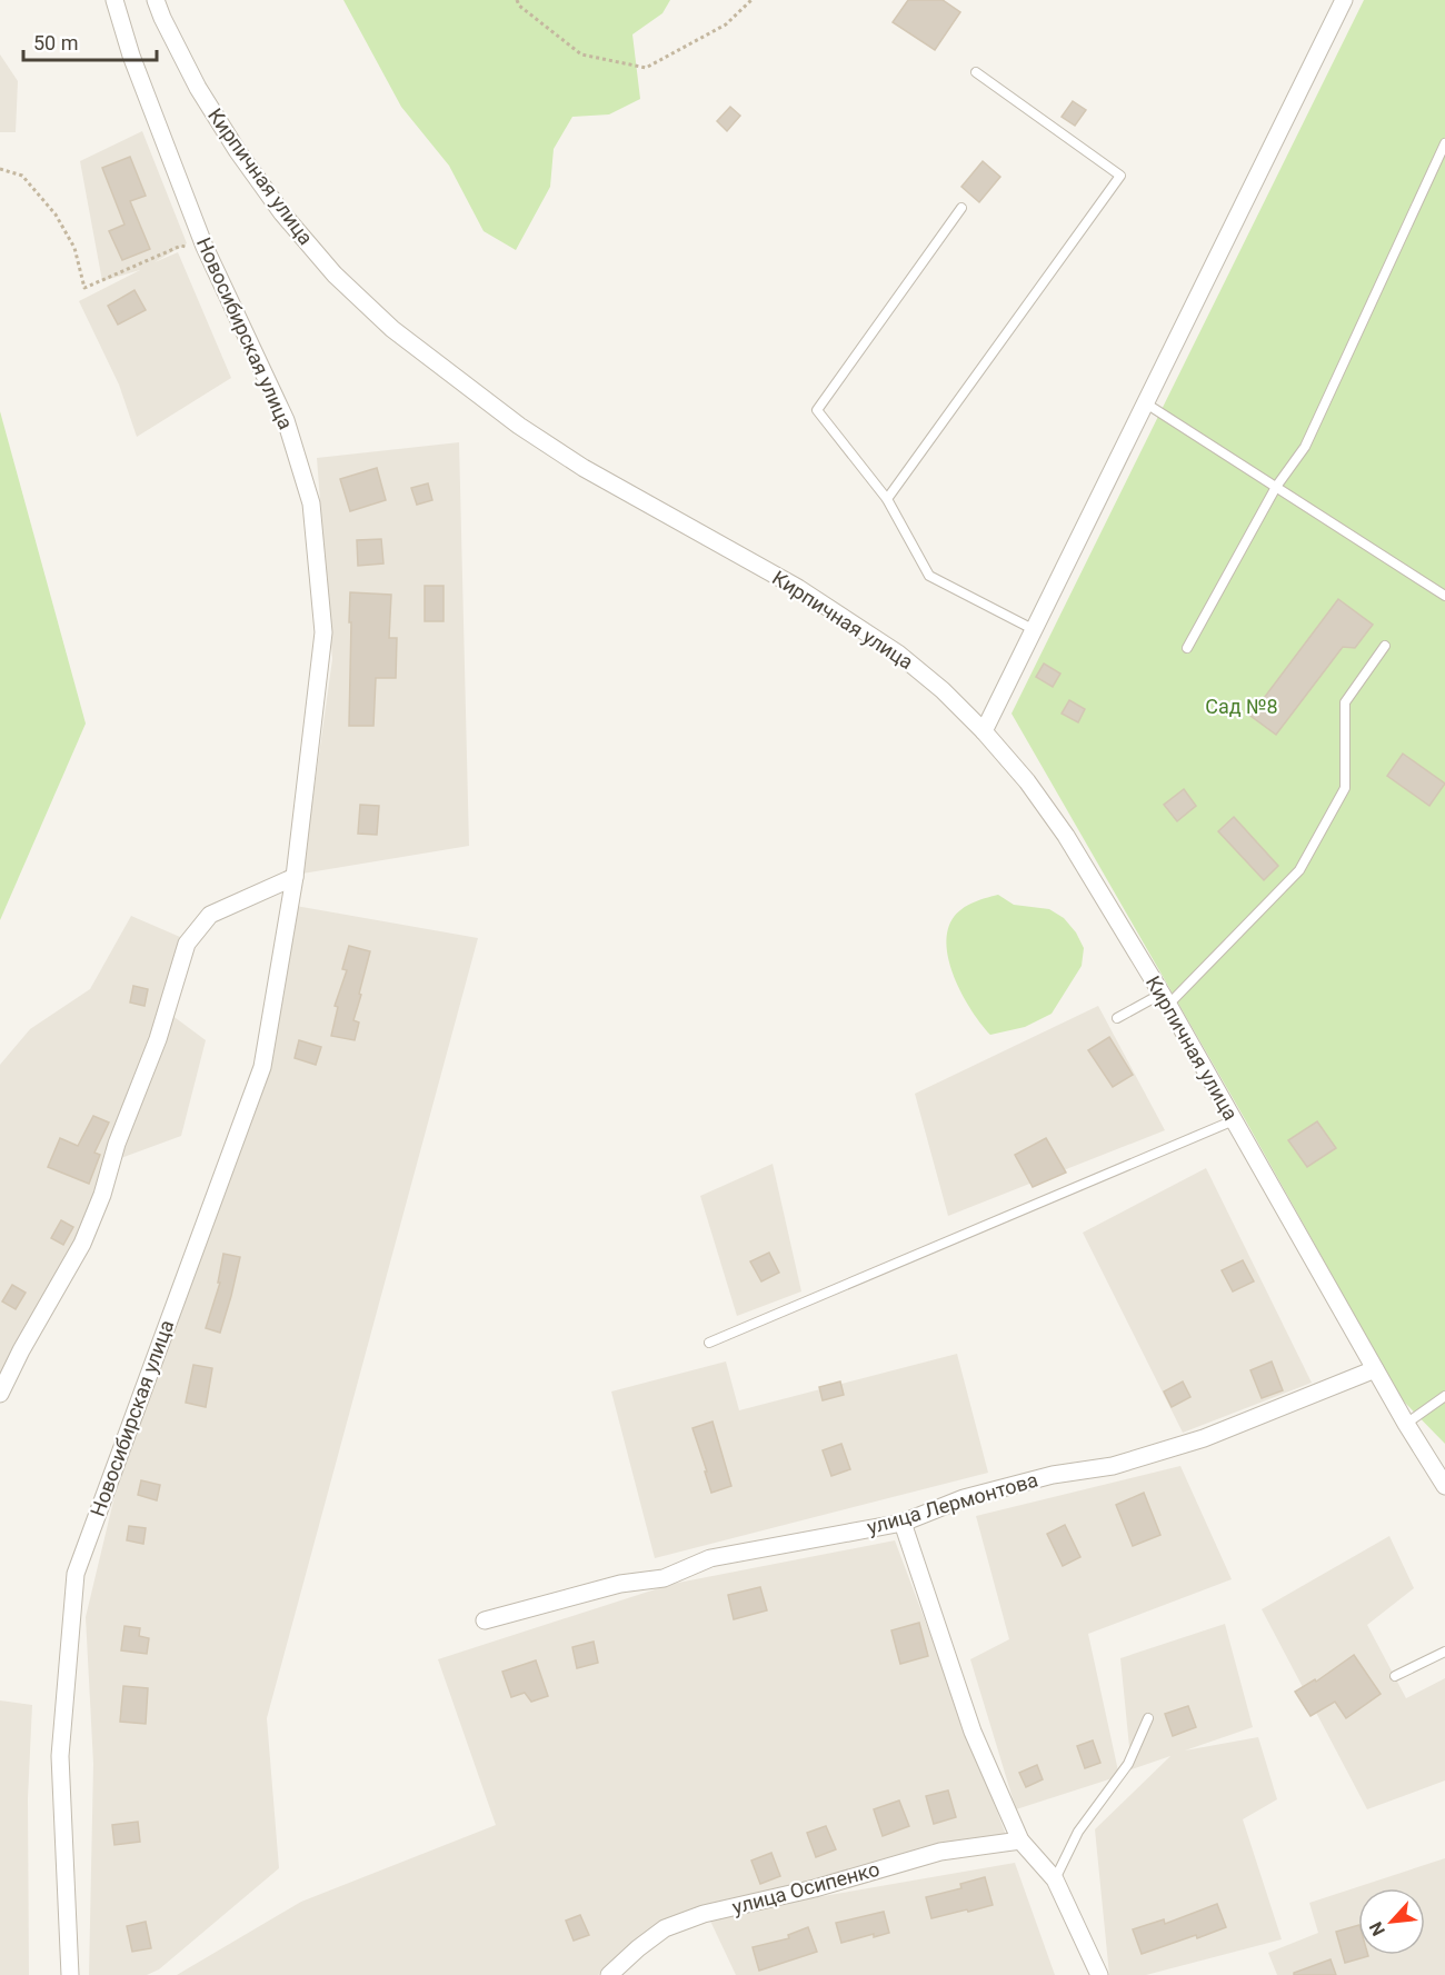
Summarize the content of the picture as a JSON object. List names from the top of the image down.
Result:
{
  "streets": {
    "street": [
      "Кирпичная улица",
      "Новосибирская улица",
      "улица Лермонтова",
      "улица Осипенко"
    ]
  },
  "crossings": [
    ["Кирпичная улица", "улица Лермонтова"]
  ],
  "parks": ["Сад №8"],
  "scale_bar": "50 m",
  "north": "bottom left"
}
